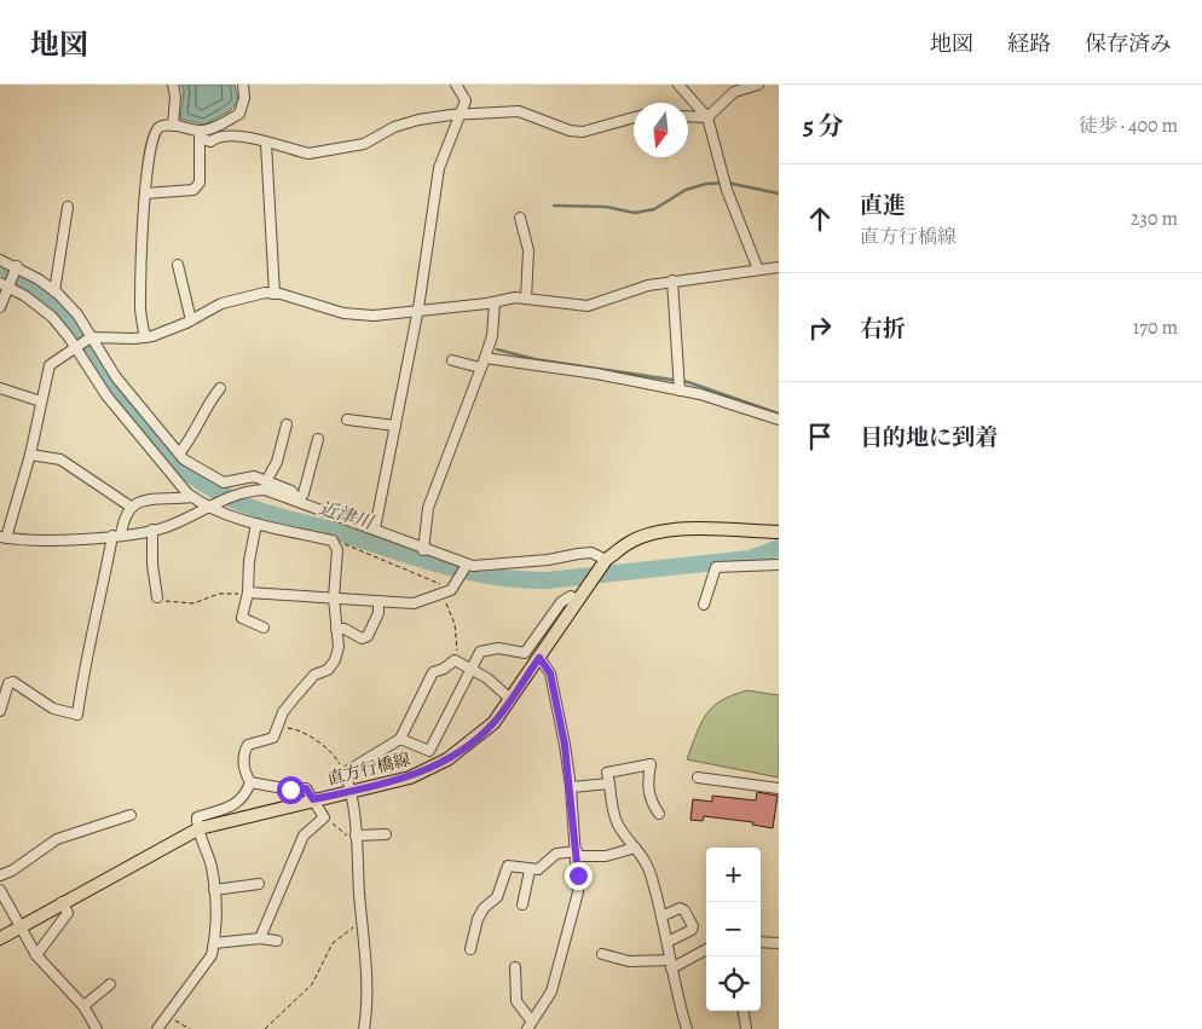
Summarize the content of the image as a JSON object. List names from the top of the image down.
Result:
{
  "streets": {
    "main road": ["直方行橋線"]
  },
  "water": ["近津川"],
  "north": "bottom",
  "page": {
    "header": "地図",
    "nav": ["地図", "経路", "保存済み"],
    "heading": ["5 分", "徒歩 · 400 m"],
    "list": [
      ["直進", "直方行橋線", "230 m"],
      ["右折", "170 m"],
      "目的地に到着"
    ],
    "map_buttons": ["+", "−"]
  }
}
